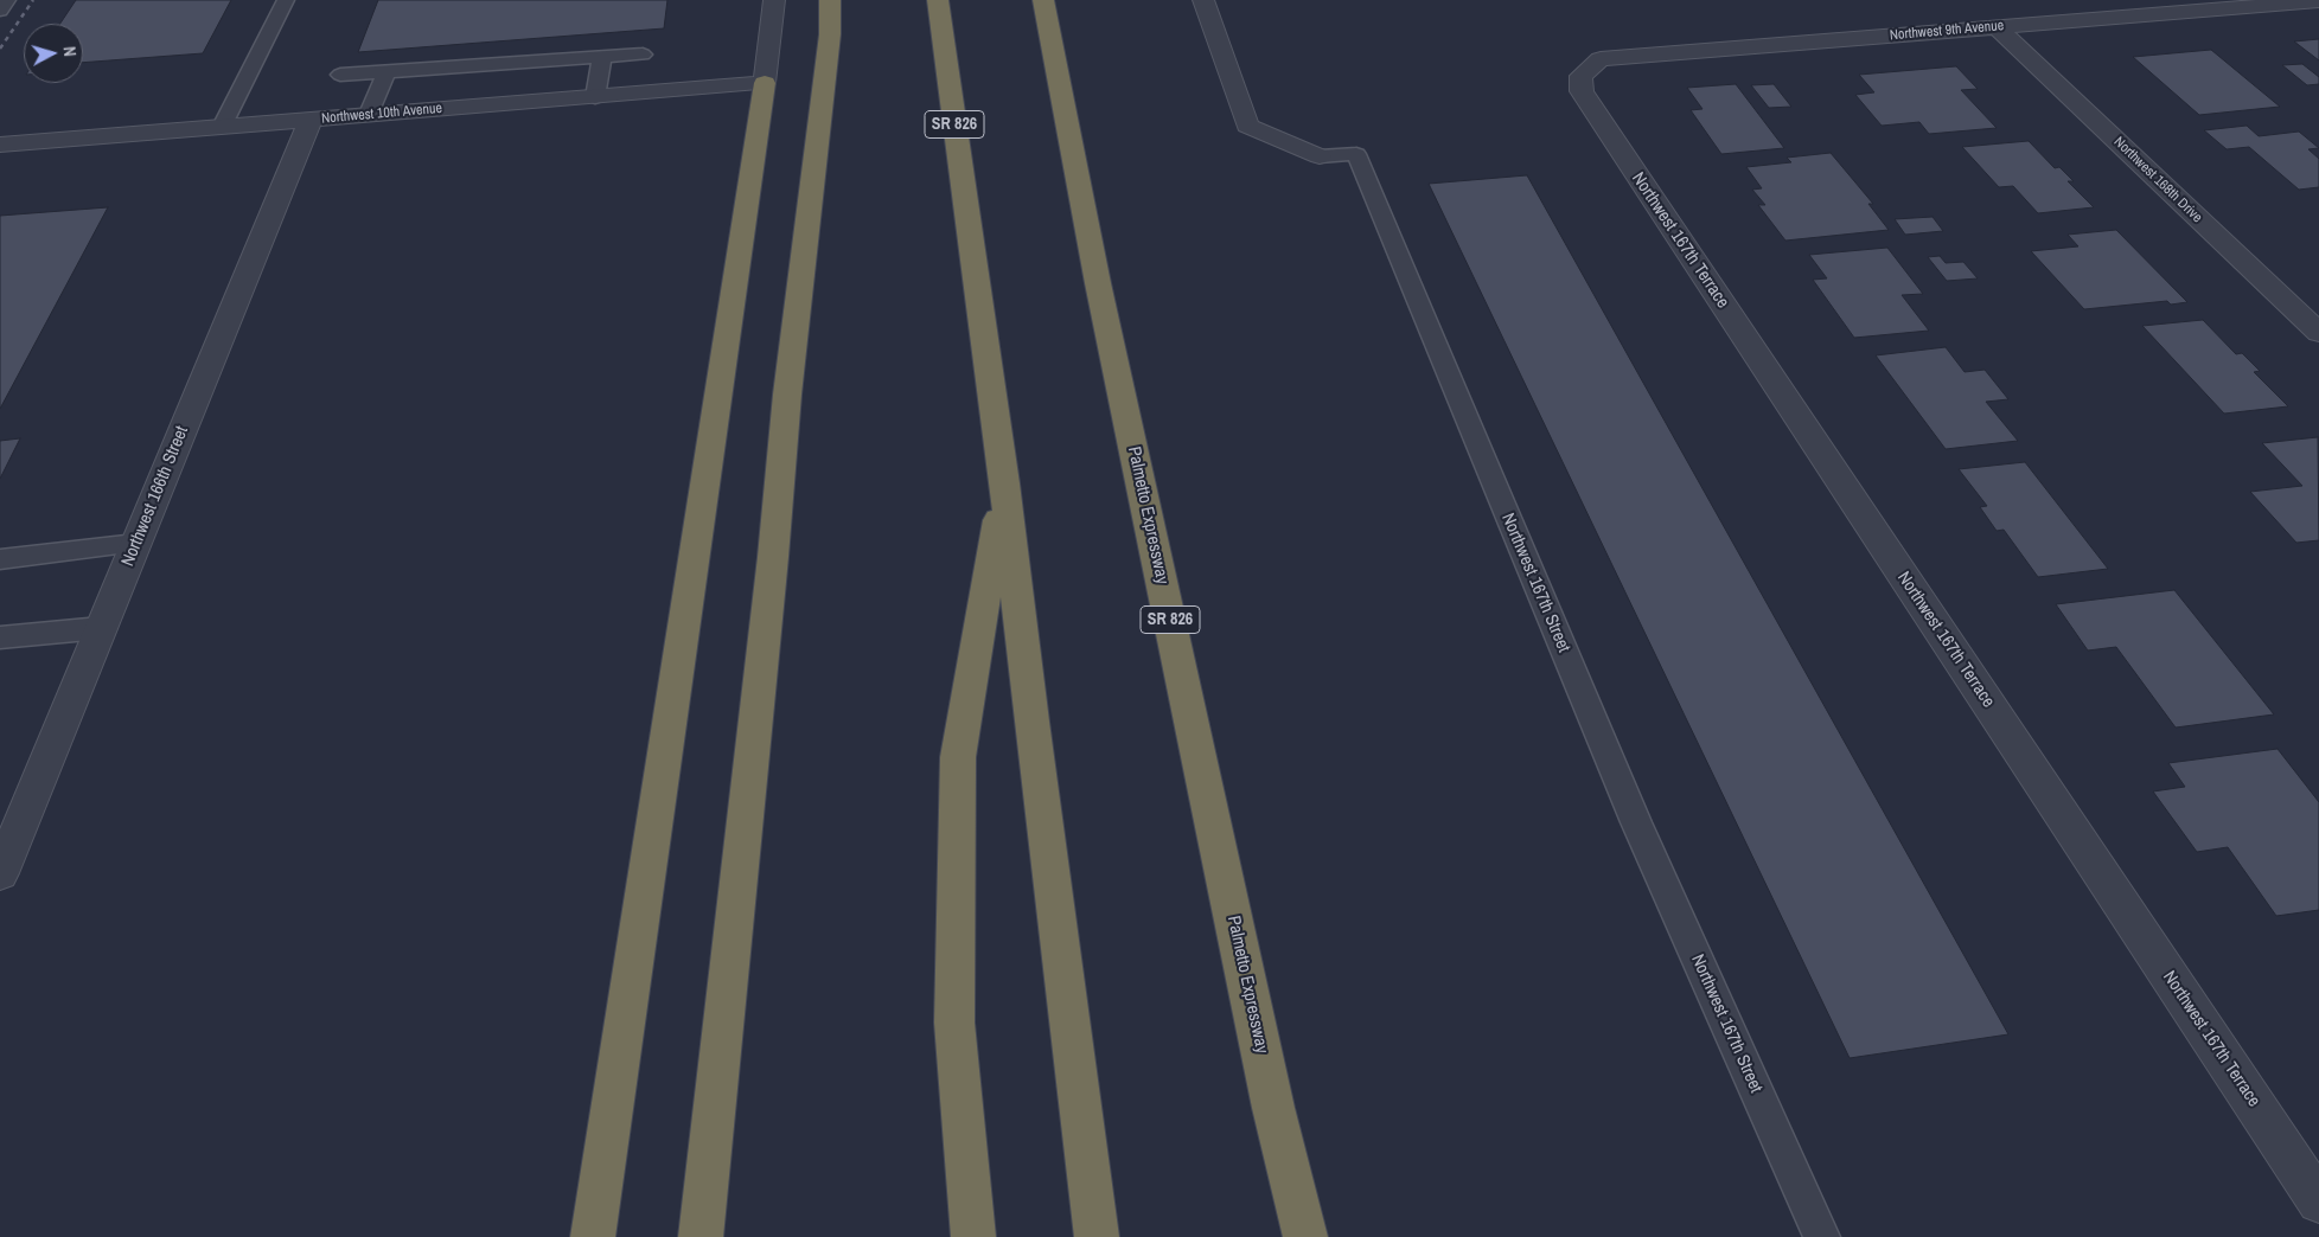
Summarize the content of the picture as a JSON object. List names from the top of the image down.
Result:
{
  "streets": {
    "highway": ["SR 826", "Palmetto Expressway"],
    "street": [
      "Northwest 9th Avenue",
      "Northwest 10th Avenue",
      "Northwest 168th Drive",
      "Northwest 167th Terrace",
      "Northwest 166th Street",
      "Northwest 167th Street"
    ]
  },
  "crossings": [
    ["Northwest 9th Avenue", "Northwest 168th Drive"],
    ["Northwest 9th Avenue", "Northwest 167th Terrace"],
    ["Northwest 10th Avenue", "Northwest 166th Street"]
  ],
  "north": "right"
}
